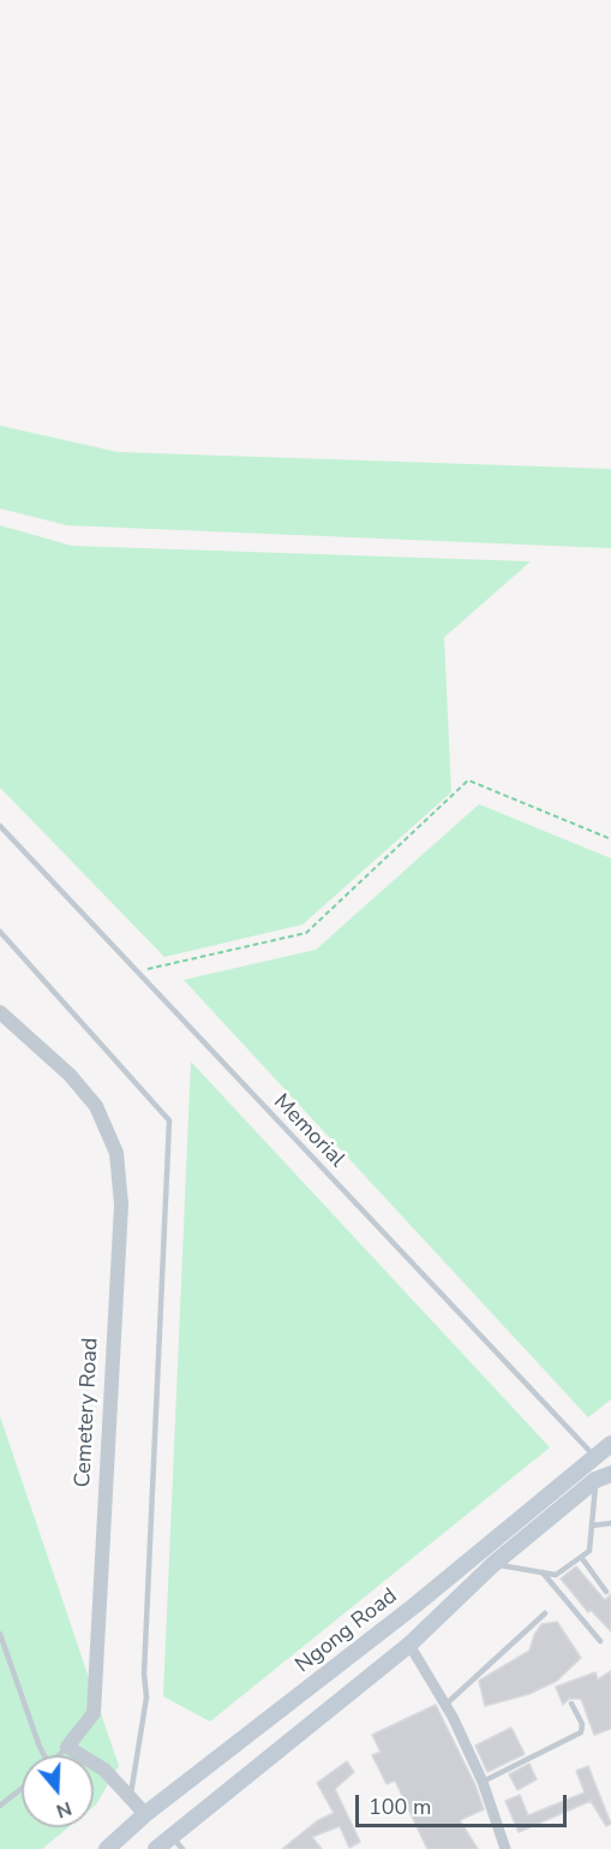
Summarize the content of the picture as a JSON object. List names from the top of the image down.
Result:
{
  "streets": {
    "main road": ["Ngong Road"],
    "street": ["Cemetery Road"],
    "lane": ["Memorial"]
  },
  "crossings": [
    ["Memorial", "Ngong Road"]
  ],
  "scale_bar": "100 m",
  "north": "bottom"
}
